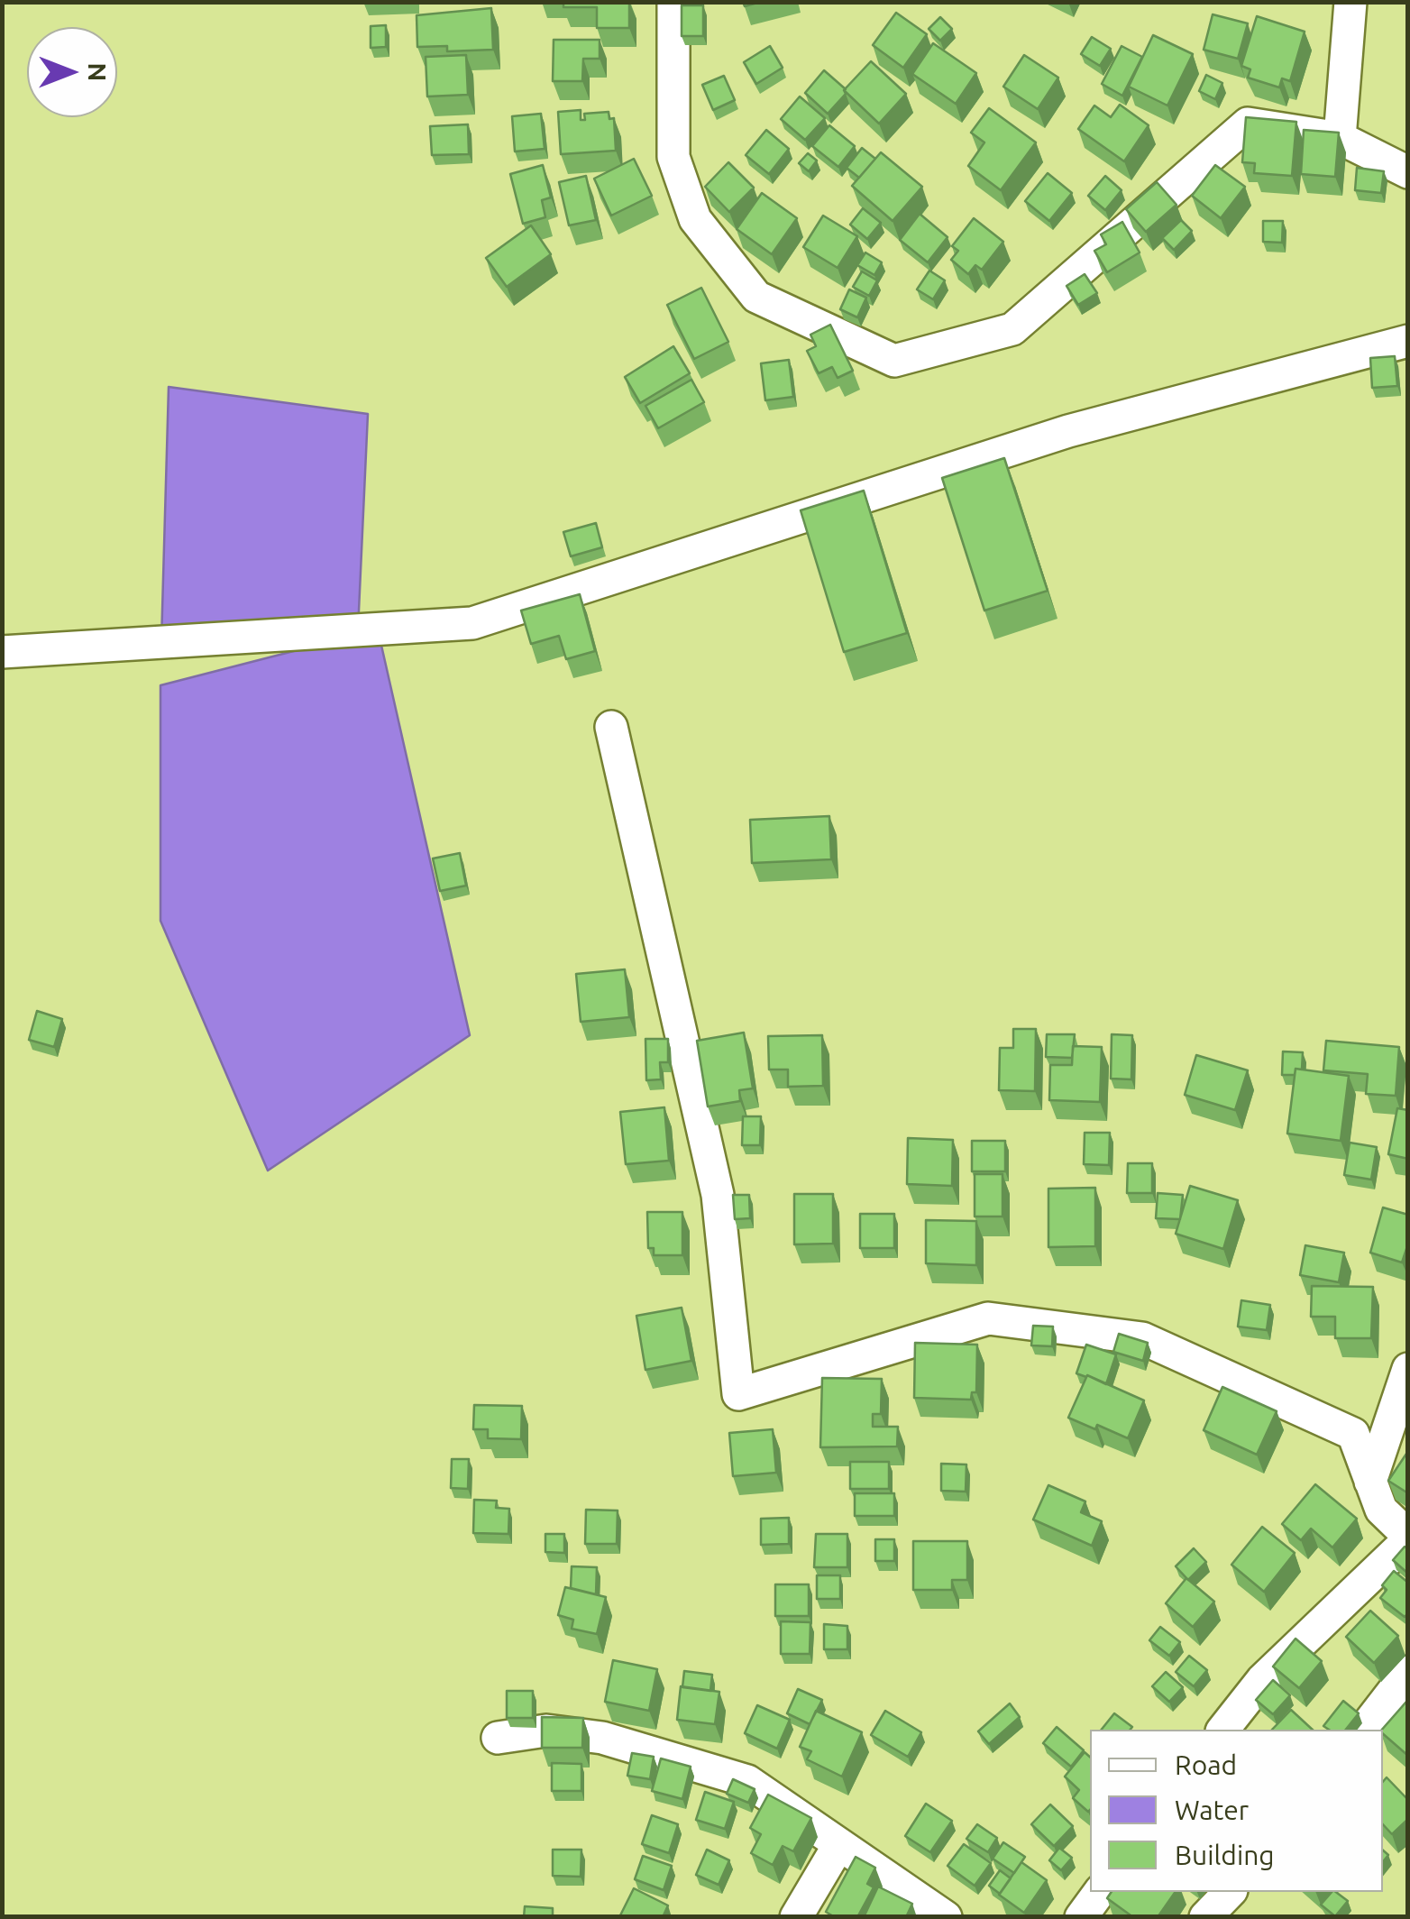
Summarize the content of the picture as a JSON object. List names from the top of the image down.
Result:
{
  "legend": ["Road", "Water", "Building"],
  "north": "right"
}
